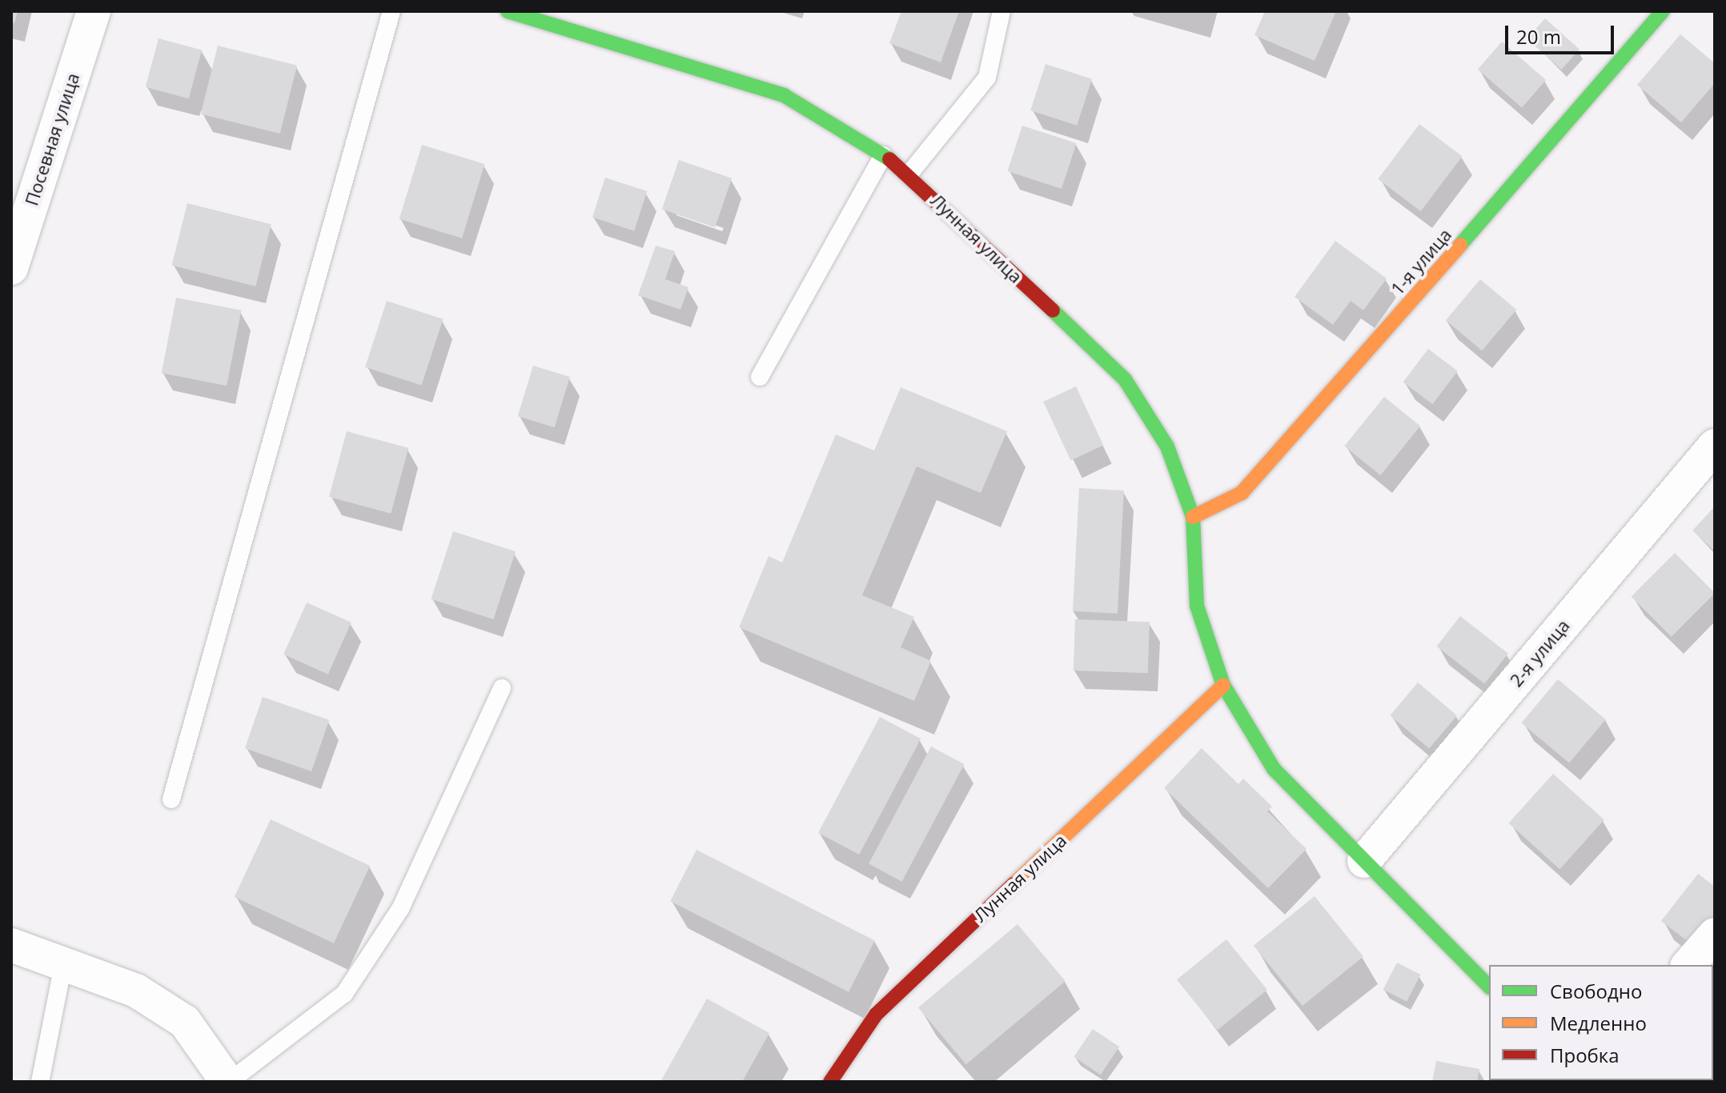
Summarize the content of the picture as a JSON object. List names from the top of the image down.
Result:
{
  "streets": {
    "street": [
      "Посевная улица",
      "Лунная улица",
      "1-я улица",
      "2-я улица"
    ]
  },
  "crossings": [
    ["Лунная улица", "1-я улица"],
    ["Лунная улица", "2-я улица"]
  ],
  "legend": ["Свободно", "Медленно", "Пробка"],
  "scale_bar": "20 m"
}
